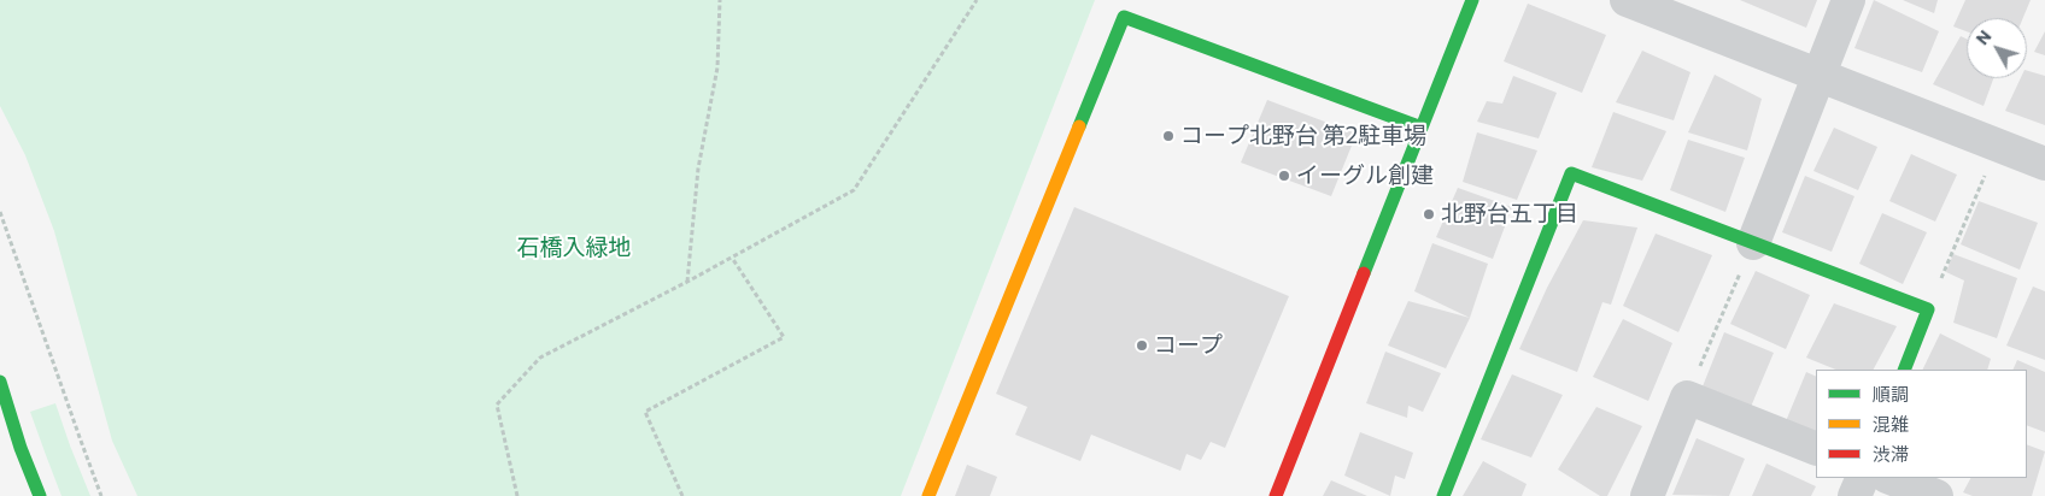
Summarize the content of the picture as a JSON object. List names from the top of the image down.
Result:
{
  "parks": ["石橋入緑地"],
  "places": [
    "コープ北野台 第2駐車場",
    "イーグル創建",
    "北野台五丁目",
    "コープ"
  ],
  "legend": ["順調", "混雑", "渋滞"],
  "north": "top left"
}
